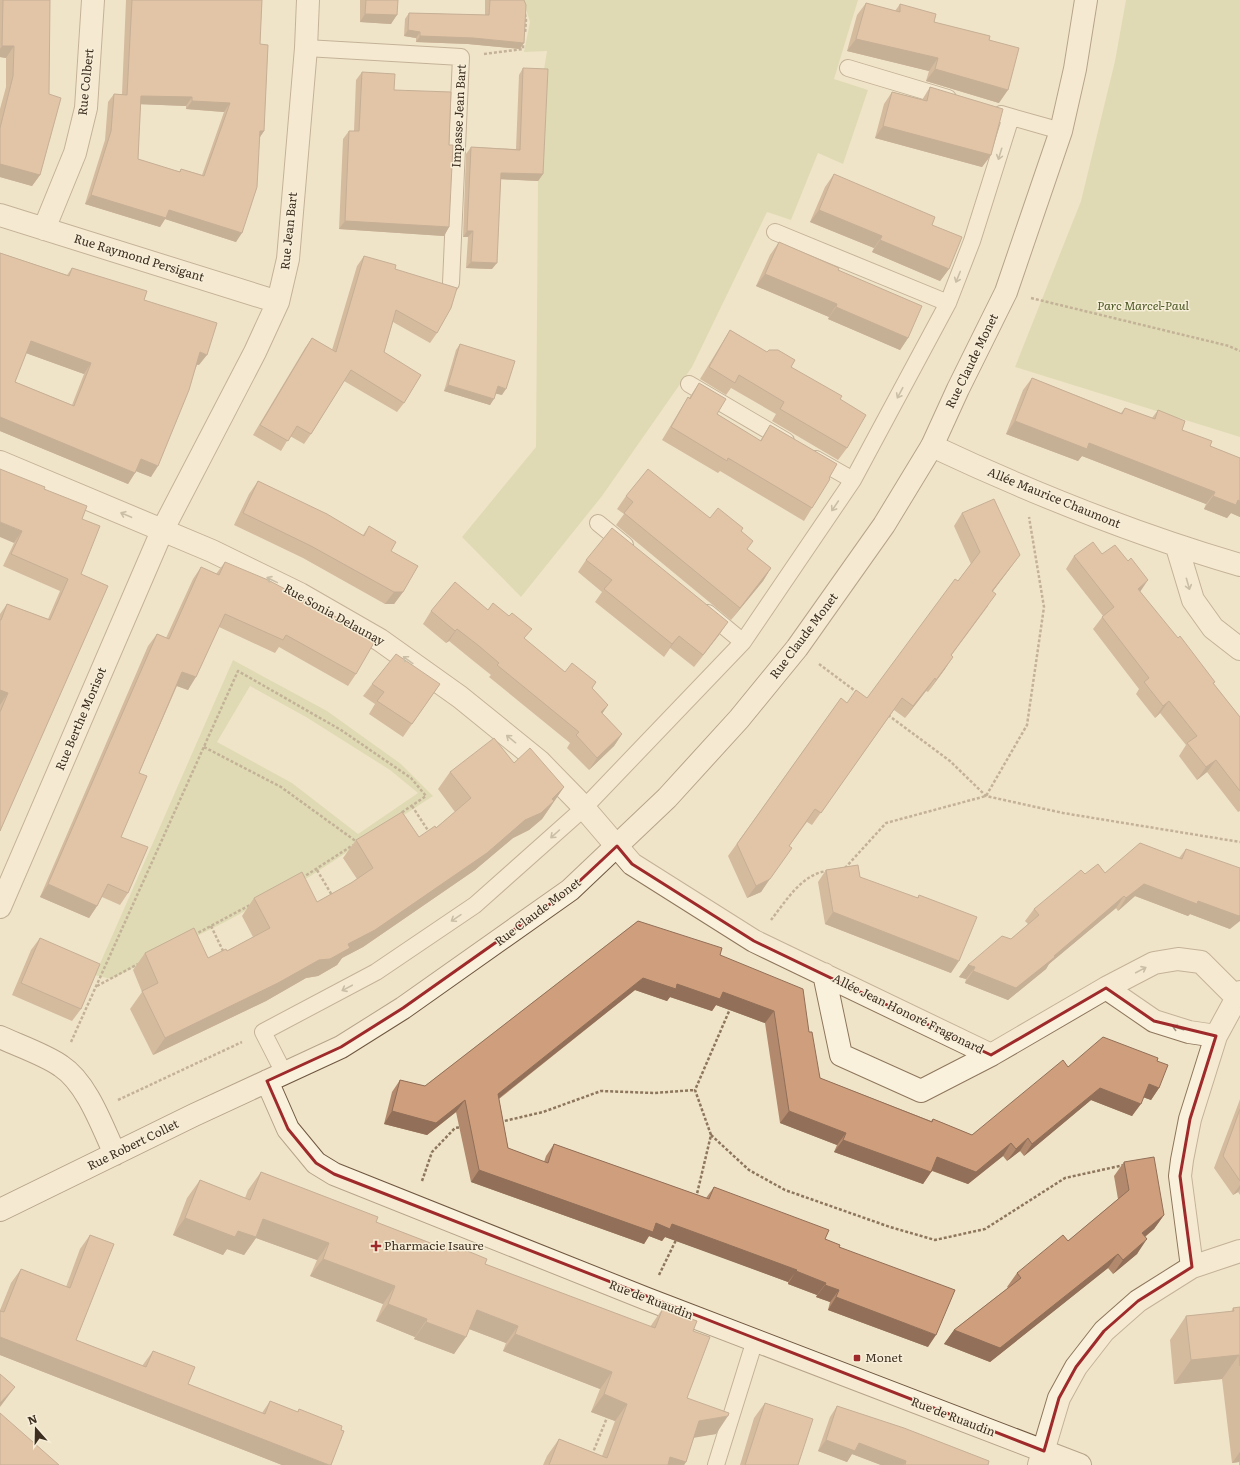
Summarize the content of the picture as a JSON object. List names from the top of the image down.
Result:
{
  "streets": {
    "street": [
      "Rue Colbert",
      "Rue Jean Bart",
      "Rue Raymond Persigant",
      "Rue Claude Monet",
      "Allée Maurice Chaumont",
      "Rue Sonia Delaunay",
      "Rue Berthe Morisot",
      "Allée Jean Honoré Fragonard",
      "Rue Robert Collet",
      "Rue de Ruaudin"
    ],
    "lane": ["Impasse Jean Bart"]
  },
  "crossings": [
    ["Rue Colbert", "Rue Raymond Persigant"],
    ["Impasse Jean Bart", "Rue Jean Bart"],
    ["Rue Jean Bart", "Rue Raymond Persigant"],
    ["Rue Jean Bart", "Rue Sonia Delaunay"],
    ["Rue Jean Bart", "Rue Berthe Morisot"],
    ["Rue Claude Monet", "Allée Maurice Chaumont"],
    ["Rue Claude Monet", "Rue Sonia Delaunay"],
    ["Rue Claude Monet", "Allée Jean Honoré Fragonard"],
    ["Rue Claude Monet", "Rue Robert Collet"],
    ["Rue Claude Monet", "Rue de Ruaudin"],
    ["Rue Sonia Delaunay", "Rue Berthe Morisot"],
    ["Rue Sonia Delaunay", "Allée Jean Honoré Fragonard"],
    ["Rue Robert Collet", "Rue de Ruaudin"]
  ],
  "one_way": ["Rue Sonia Delaunay"],
  "parks": ["Parc Marcel-Paul"],
  "places": {
    "health": ["Pharmacie Isaure"],
    "transit": ["Monet"]
  },
  "north": "top"
}
